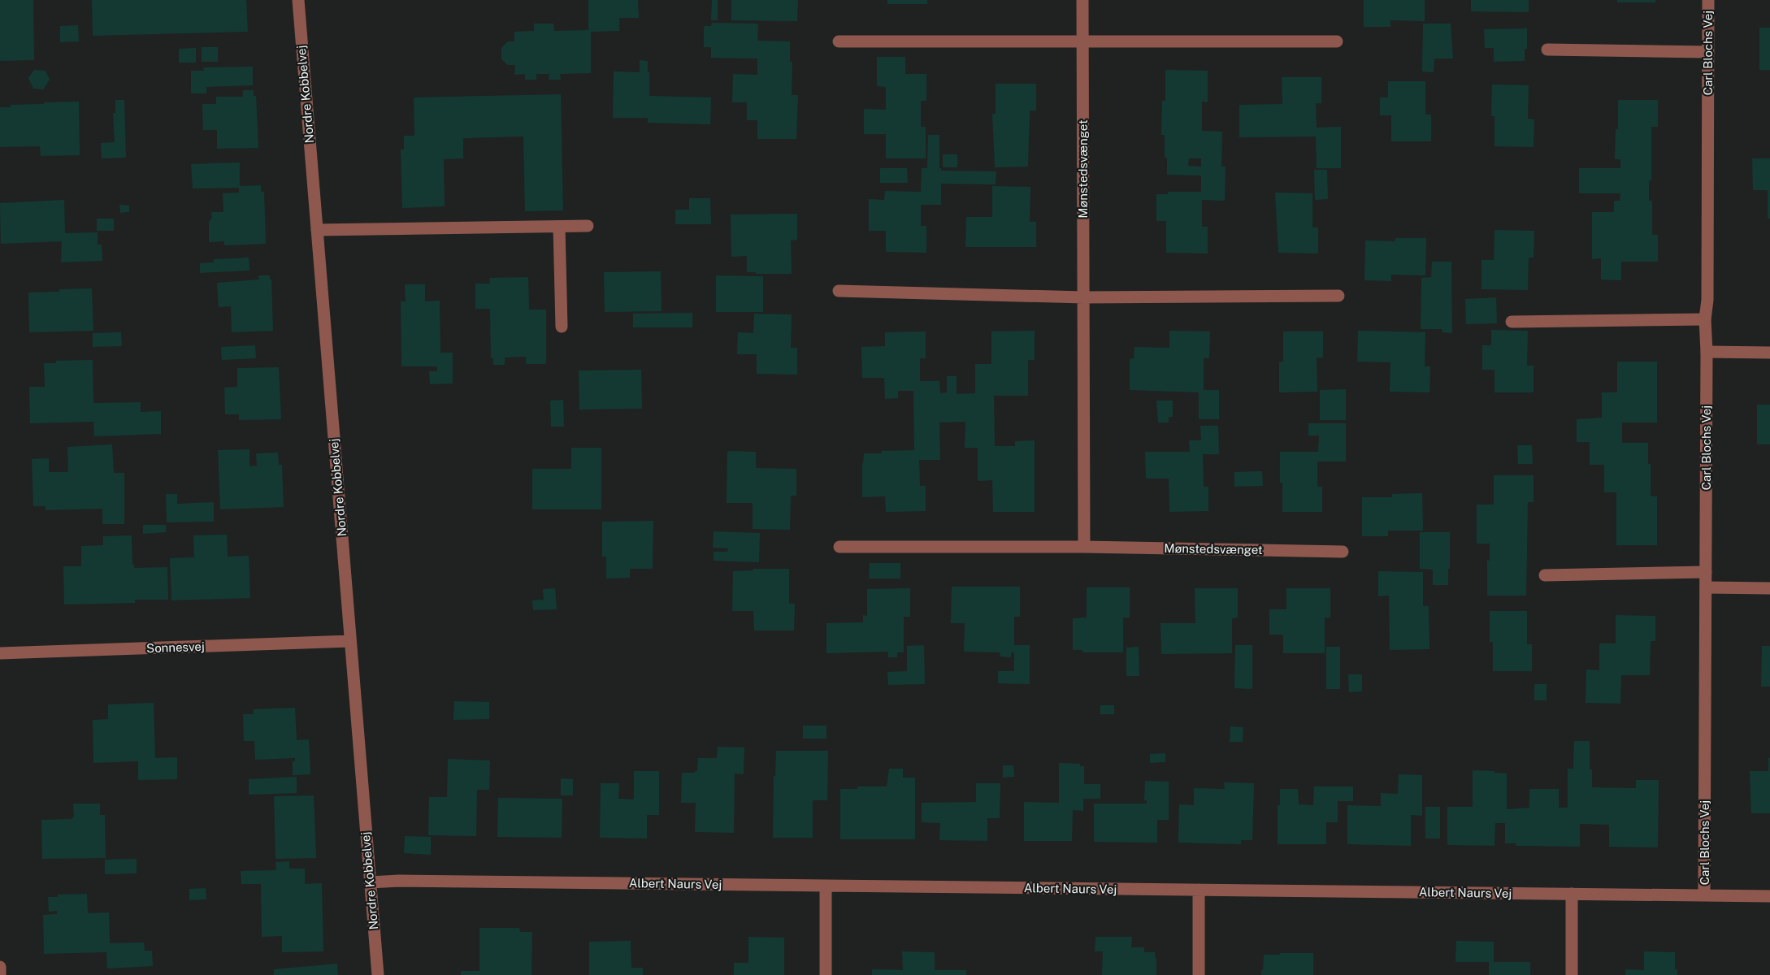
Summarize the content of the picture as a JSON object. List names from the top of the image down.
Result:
{
  "streets": {
    "street": [
      "Carl Blochs Vej",
      "Nordre Kobbelvej",
      "Mønstedsvænget",
      "Sonnesvej",
      "Albert Naurs Vej"
    ]
  },
  "crossings": [
    ["Carl Blochs Vej", "Albert Naurs Vej"],
    ["Nordre Kobbelvej", "Sonnesvej"],
    ["Nordre Kobbelvej", "Albert Naurs Vej"]
  ]
}
